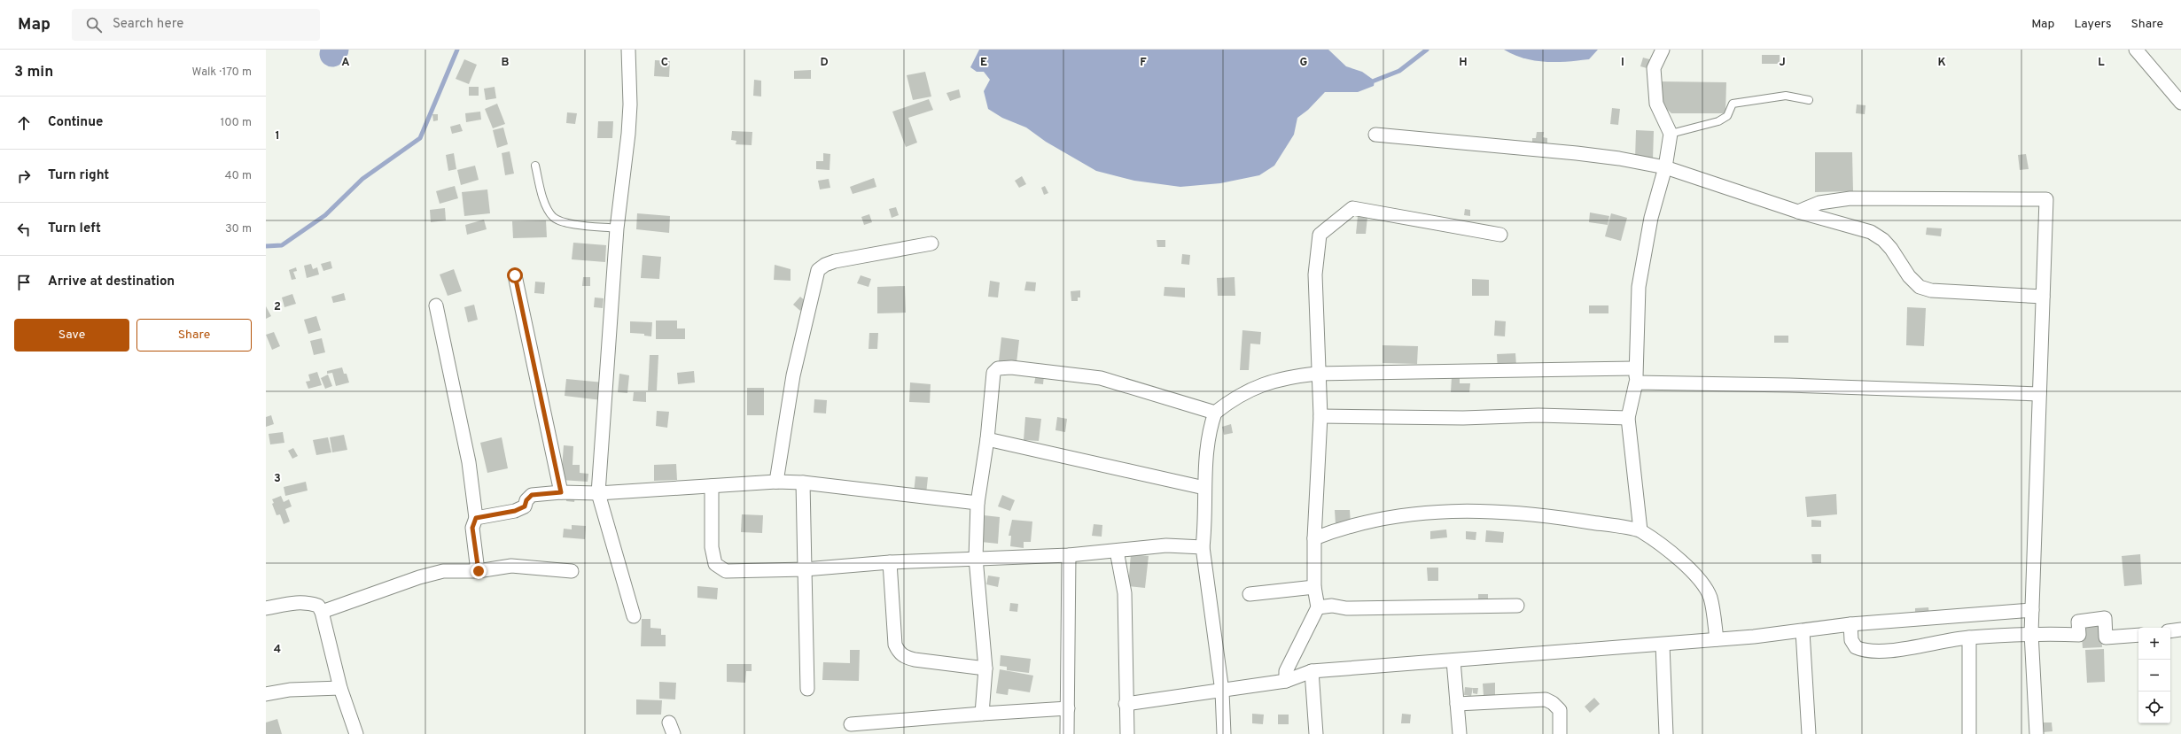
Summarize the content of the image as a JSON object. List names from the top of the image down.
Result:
{
  "page": {
    "header": "Map",
    "search": "Search here",
    "nav": ["Map", "Layers", "Share"],
    "heading": ["3 min", "Walk · 170 m"],
    "list": [
      ["Continue", "100 m"],
      ["Turn right", "40 m"],
      ["Turn left", "30 m"],
      "Arrive at destination"
    ],
    "buttons": ["Save", "Share"],
    "map_buttons": ["+", "−"]
  },
  "grid": {
    "columns": [
      "A",
      "B",
      "C",
      "D",
      "E",
      "F",
      "G",
      "H",
      "I",
      "J",
      "K",
      "L"
    ],
    "rows": [
      "1",
      "2",
      "3",
      "4"
    ]
  }
}
